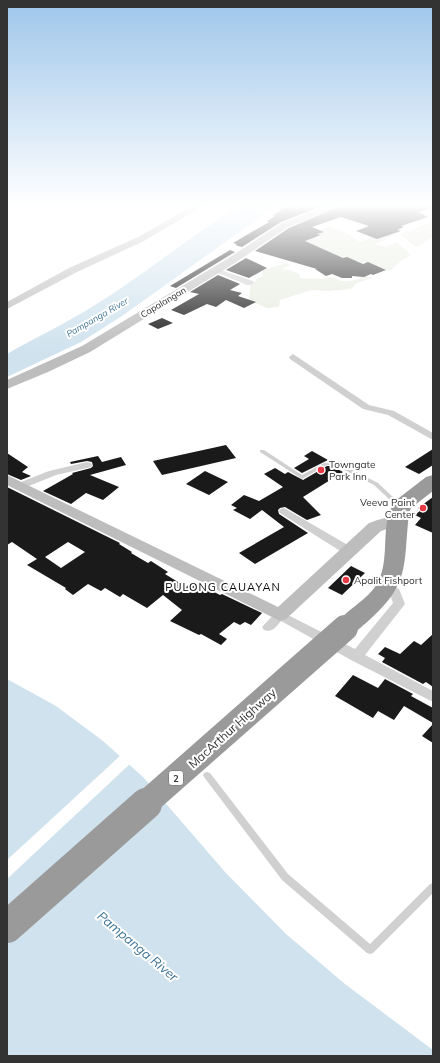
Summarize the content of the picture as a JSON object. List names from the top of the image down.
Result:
{
  "streets": {
    "highway": ["MacArthur Highway", "2"],
    "main road": ["Capalangan"]
  },
  "districts": ["PULONG CAUAYAN"],
  "water": ["Pampanga River"],
  "places": ["Towngate Park Inn", "Veeva Paint Center", "Apalit Fishport"]
}
